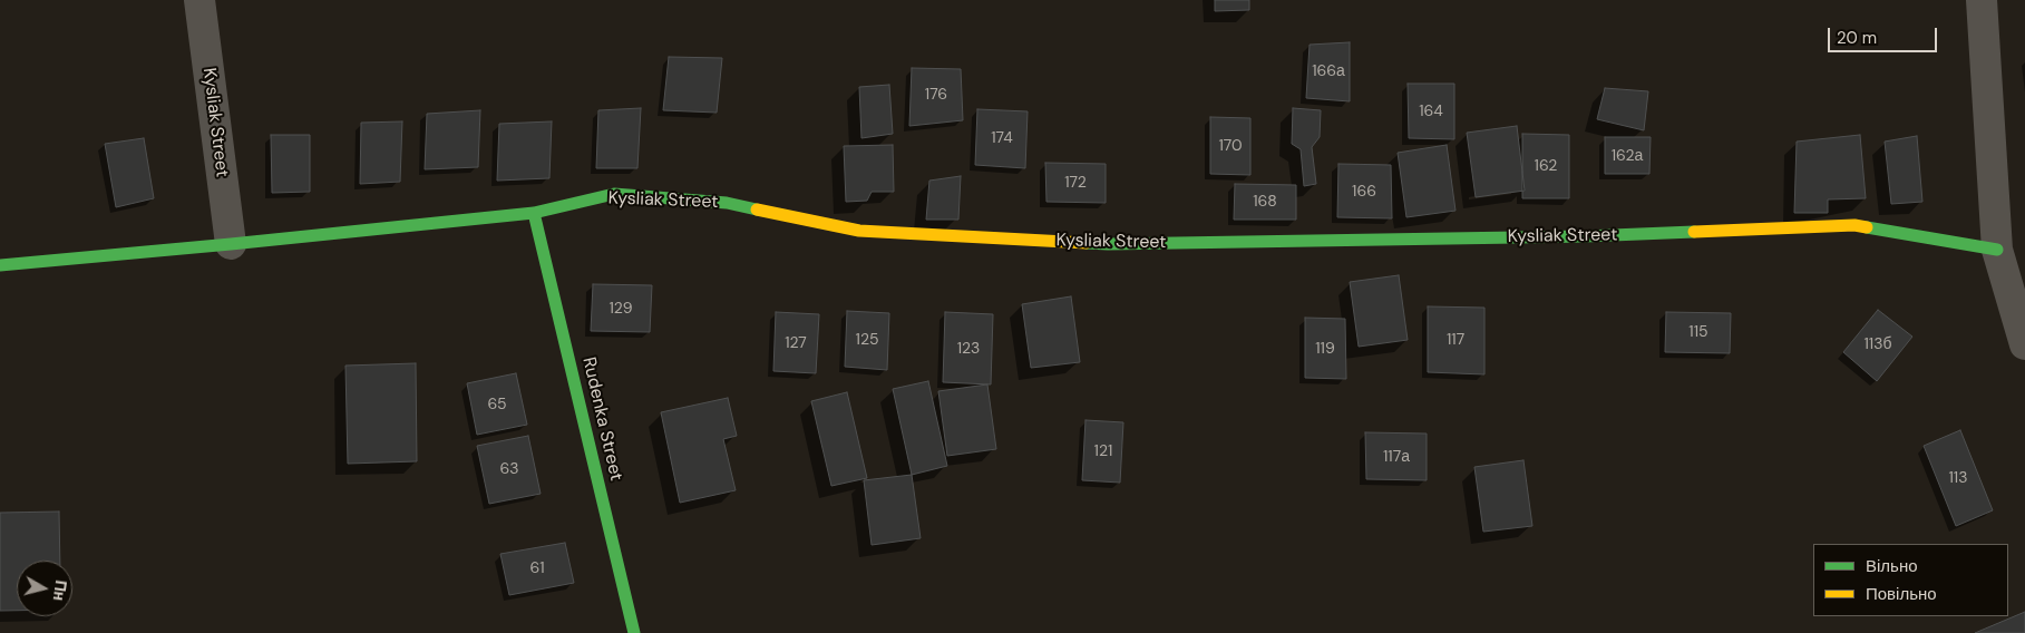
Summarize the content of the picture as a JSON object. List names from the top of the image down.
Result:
{
  "streets": {
    "street": ["Kysliak Street", "Rudenka Street"]
  },
  "crossings": [
    ["Kysliak Street", "Rudenka Street"]
  ],
  "house_numbers": [
    "166а",
    "176",
    "164",
    "174",
    "170",
    "162а",
    "162",
    "172",
    "166",
    "168",
    "129",
    "115",
    "125",
    "117",
    "127",
    "113б",
    "123",
    "119",
    "65",
    "121",
    "117а",
    "63",
    "113",
    "61"
  ],
  "legend": ["Вільно", "Повільно"],
  "scale_bar": "20 m",
  "north": "right"
}
